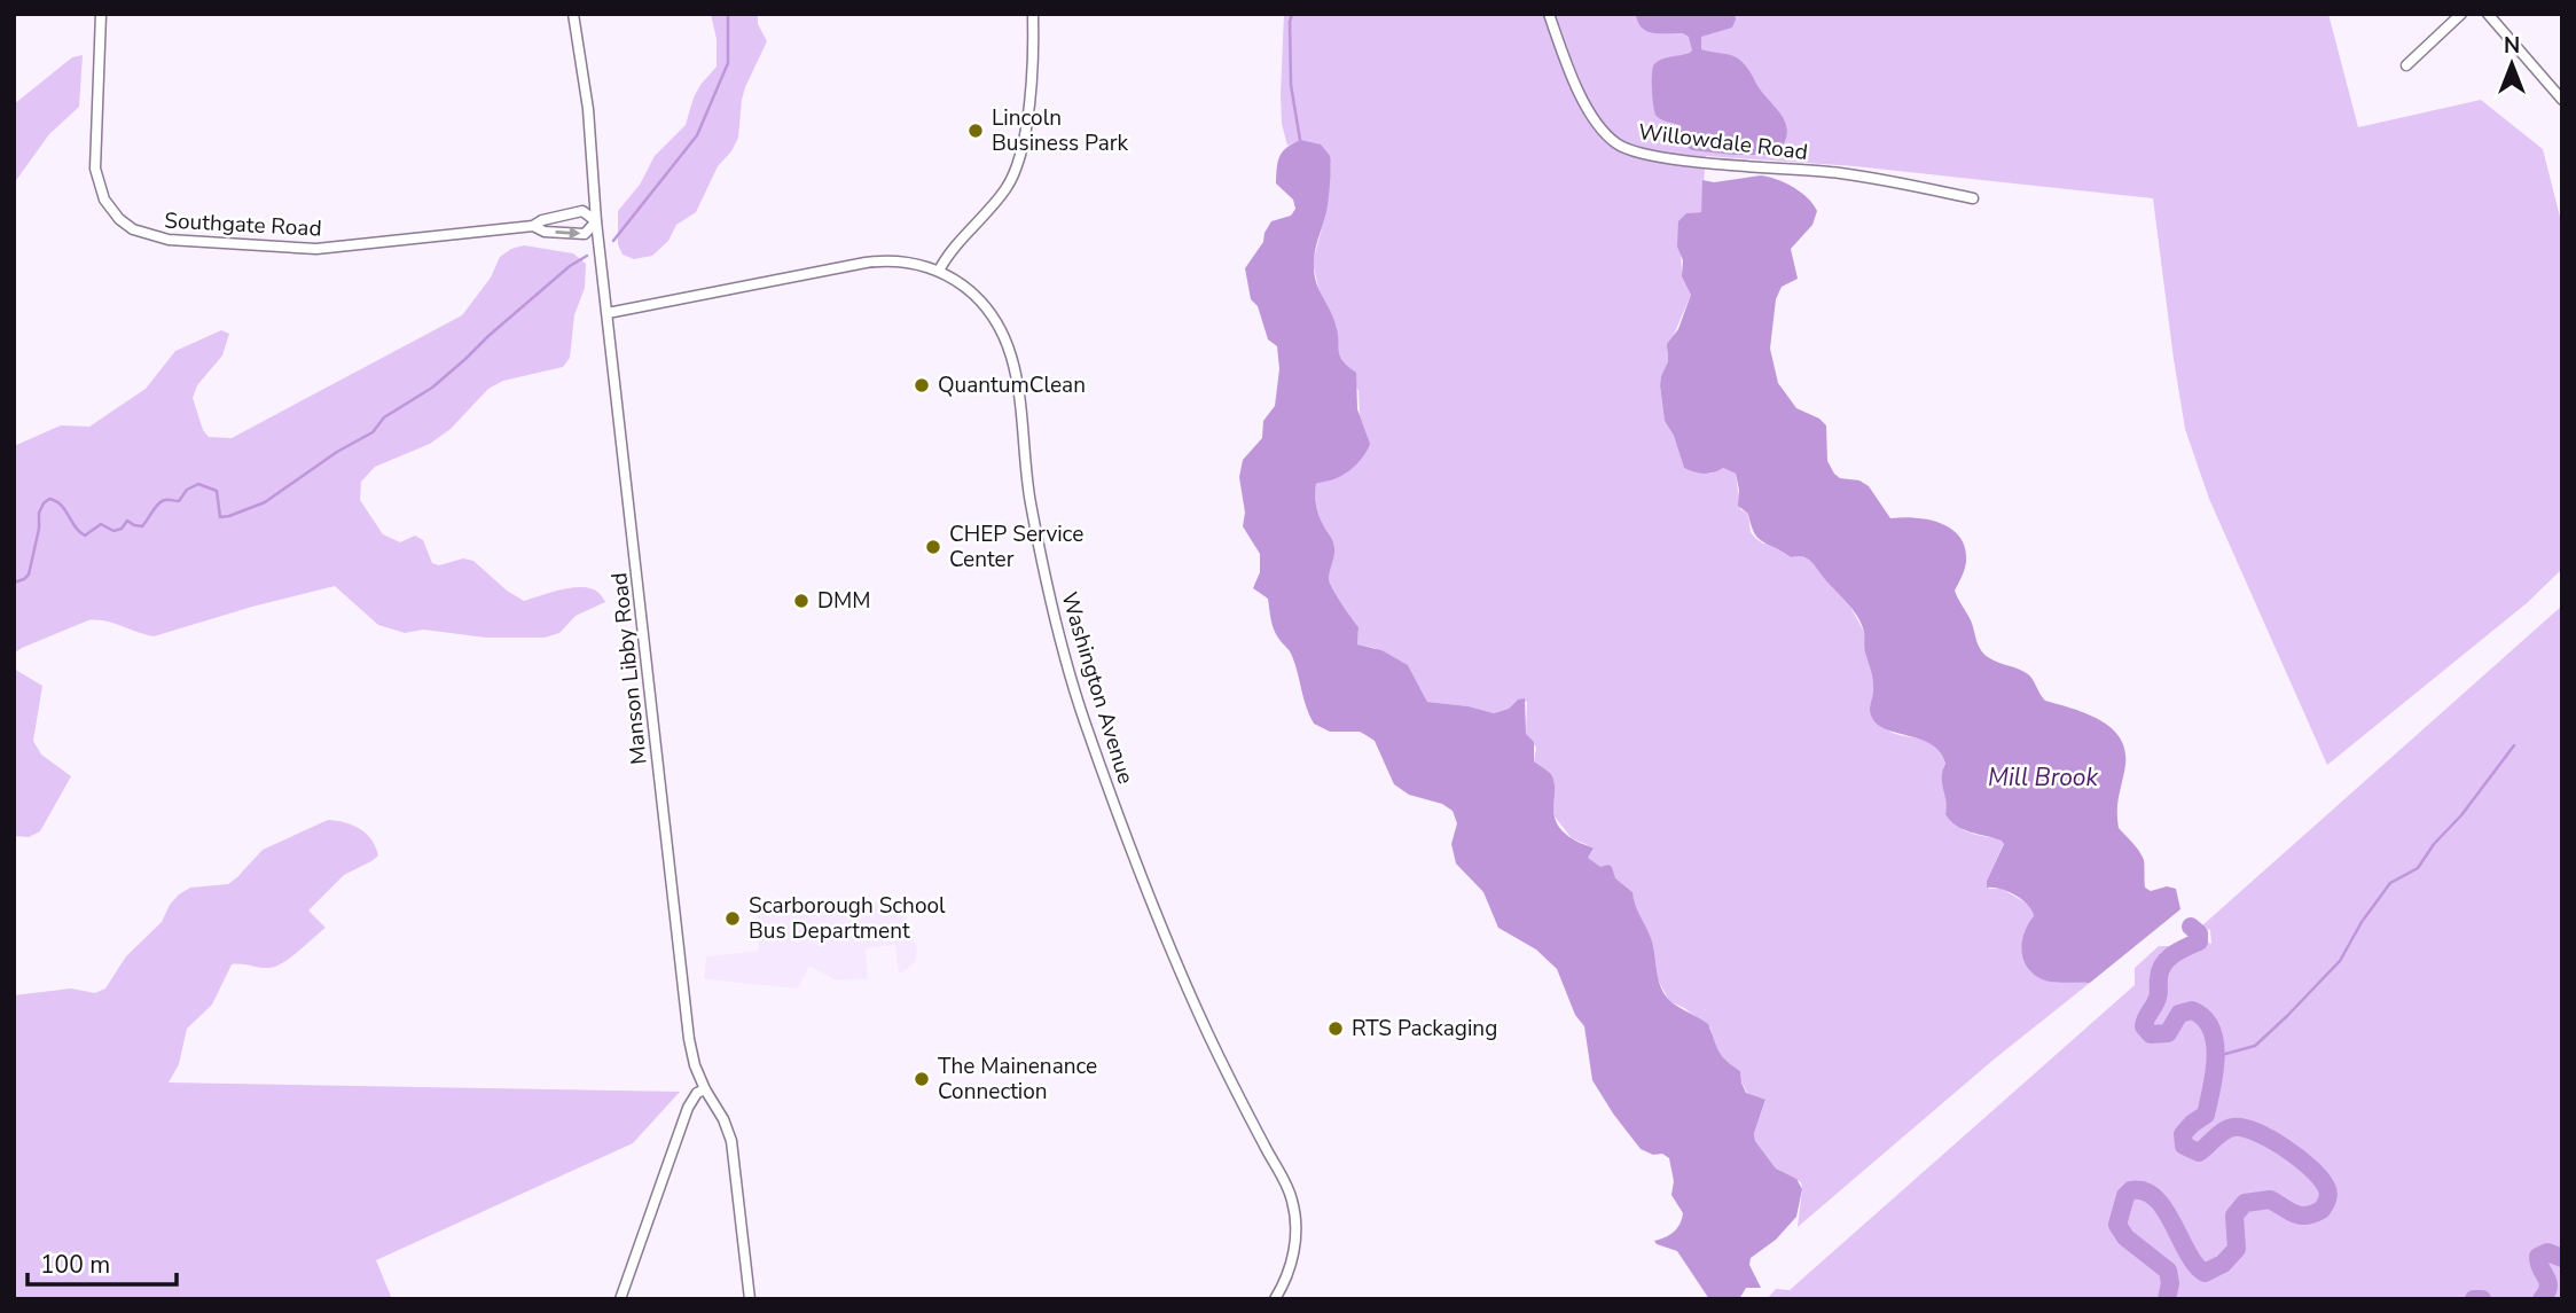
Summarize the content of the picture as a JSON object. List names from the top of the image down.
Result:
{
  "streets": {
    "street": [
      "Willowdale Road",
      "Southgate Road",
      "Manson Libby Road",
      "Washington Avenue"
    ]
  },
  "crossings": [
    ["Southgate Road", "Manson Libby Road"],
    ["Manson Libby Road", "Washington Avenue"]
  ],
  "water": ["Mill Brook"],
  "places": [
    "Lincoln Business Park",
    "QuantumClean",
    "CHEP Service Center",
    "DMM",
    "Scarborough School Bus Department",
    "RTS Packaging",
    "The Mainenance Connection"
  ],
  "scale_bar": "100 m",
  "north": "top"
}
